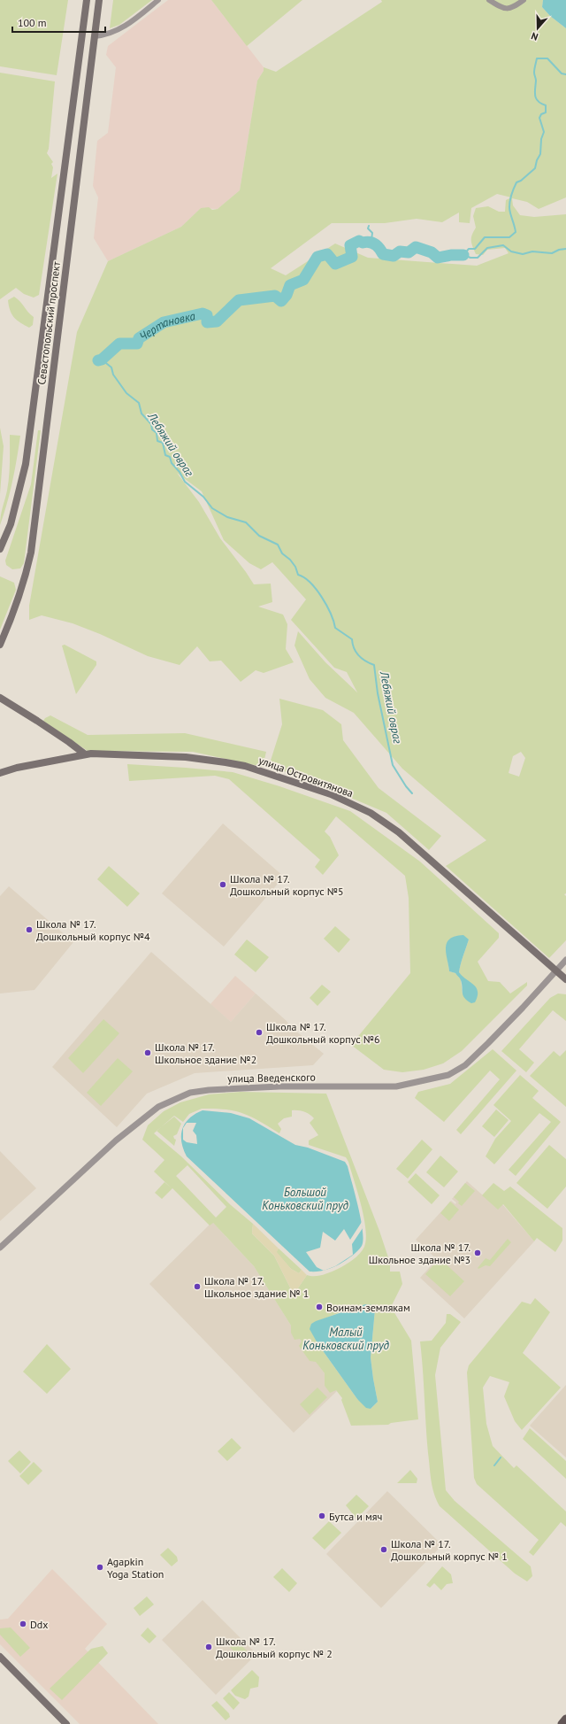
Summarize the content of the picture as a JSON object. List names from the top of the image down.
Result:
{
  "streets": {
    "main road": ["Севастопольский проспект", "улица Островитянова"],
    "street": ["улица Введенского"]
  },
  "crossings": [
    ["улица Островитянова", "улица Введенского"]
  ],
  "water": [
    "Чертановка",
    "Лебяжий овраг",
    "Большой Коньковский пруд",
    "Малый Коньковский пруд"
  ],
  "places": [
    "Школа № 17. Дошкольный корпус №5",
    "Школа № 17. Дошкольный корпус №4",
    "Школа № 17. Дошкольный корпус №6",
    "Школа № 17. Школьное здание №2",
    "Школа № 17. Школьное здание №3",
    "Школа № 17. Школьное здание № 1",
    "Воинам-землякам",
    "Бутса и мяч",
    "Школа № 17. Дошкольный корпус № 1",
    "Agapkin Yoga Station",
    "Ddx",
    "Школа № 17. Дошкольный корпус № 2"
  ],
  "scale_bar": "100 m",
  "north": "bottom"
}
